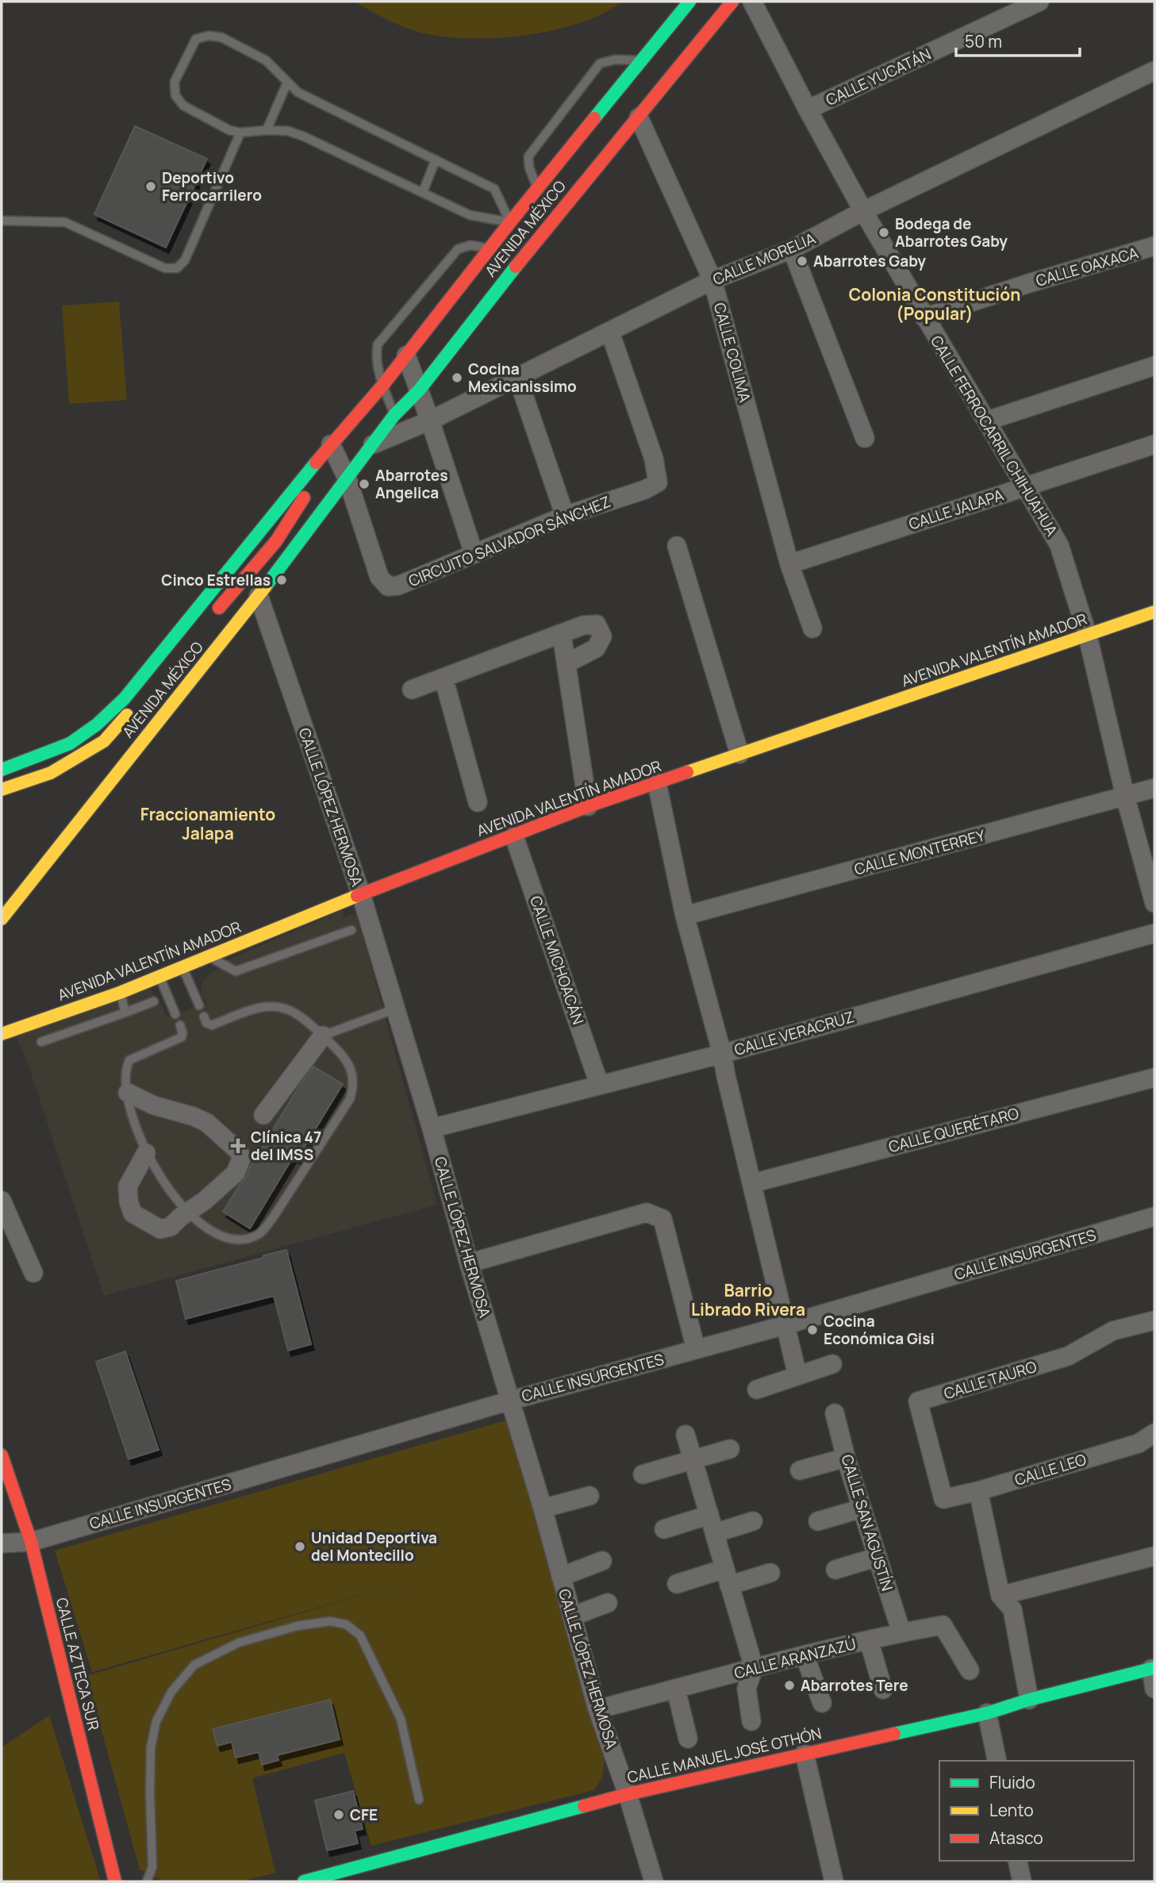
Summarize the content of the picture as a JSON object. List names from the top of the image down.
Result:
{
  "streets": {
    "street": [
      "CALLE YUCATÁN",
      "AVENIDA MÉXICO",
      "CALLE MORELIA",
      "CALLE OAXACA",
      "CALLE COLIMA",
      "CALLE FERROCARRIL CHIHUAHUA",
      "CALLE JALAPA",
      "CIRCUITO SALVADOR SÁNCHEZ",
      "AVENIDA VALENTÍN AMADOR",
      "CALLE LÓPEZ HERMOSA",
      "CALLE MONTERREY",
      "CALLE MICHOACÁN",
      "CALLE VERACRUZ",
      "CALLE QUERÉTARO",
      "CALLE INSURGENTES",
      "CALLE TAURO",
      "CALLE LEO",
      "CALLE SAN AGUSTÍN",
      "CALLE ARANZAZÚ",
      "CALLE AZTECA SUR",
      "CALLE MANUEL JOSÉ OTHÓN"
    ]
  },
  "crossings": [
    ["CALLE YUCATÁN", "CALLE FERROCARRIL CHIHUAHUA"],
    ["AVENIDA MÉXICO", "CALLE MORELIA"],
    ["AVENIDA MÉXICO", "CALLE COLIMA"],
    ["AVENIDA MÉXICO", "CIRCUITO SALVADOR SÁNCHEZ"],
    ["AVENIDA MÉXICO", "CALLE LÓPEZ HERMOSA"],
    ["CALLE MORELIA", "CALLE COLIMA"],
    ["CALLE MORELIA", "CALLE FERROCARRIL CHIHUAHUA"],
    ["CALLE MORELIA", "CIRCUITO SALVADOR SÁNCHEZ"],
    ["CALLE OAXACA", "CALLE FERROCARRIL CHIHUAHUA"],
    ["CALLE COLIMA", "CALLE JALAPA"],
    ["CALLE FERROCARRIL CHIHUAHUA", "CALLE JALAPA"],
    ["CALLE FERROCARRIL CHIHUAHUA", "AVENIDA VALENTÍN AMADOR"],
    ["CALLE FERROCARRIL CHIHUAHUA", "CALLE MONTERREY"],
    ["AVENIDA VALENTÍN AMADOR", "CALLE LÓPEZ HERMOSA"],
    ["AVENIDA VALENTÍN AMADOR", "CALLE MICHOACÁN"],
    ["CALLE LÓPEZ HERMOSA", "CALLE VERACRUZ"],
    ["CALLE LÓPEZ HERMOSA", "CALLE INSURGENTES"],
    ["CALLE LÓPEZ HERMOSA", "CALLE ARANZAZÚ"],
    ["CALLE LÓPEZ HERMOSA", "CALLE MANUEL JOSÉ OTHÓN"],
    ["CALLE MICHOACÁN", "CALLE VERACRUZ"],
    ["CALLE INSURGENTES", "CALLE AZTECA SUR"],
    ["CALLE TAURO", "CALLE LEO"],
    ["CALLE SAN AGUSTÍN", "CALLE ARANZAZÚ"]
  ],
  "districts": ["Colonia Constitución (Popular)", "Fraccionamiento Jalapa", "Barrio Librado Rivera"],
  "places": {
    "other": [
      "Deportivo Ferrocarrilero",
      "Bodega de Abarrotes Gaby",
      "Abarrotes Gaby",
      "Cocina Mexicanissimo",
      "Abarrotes Angelica",
      "Cinco Estrellas",
      "Cocina Económica Gisi",
      "Unidad Deportiva del Montecillo",
      "Abarrotes Tere",
      "CFE"
    ],
    "health": ["Clínica 47 del IMSS"]
  },
  "legend": ["Fluido", "Lento", "Atasco"],
  "scale_bar": "50 m"
}
